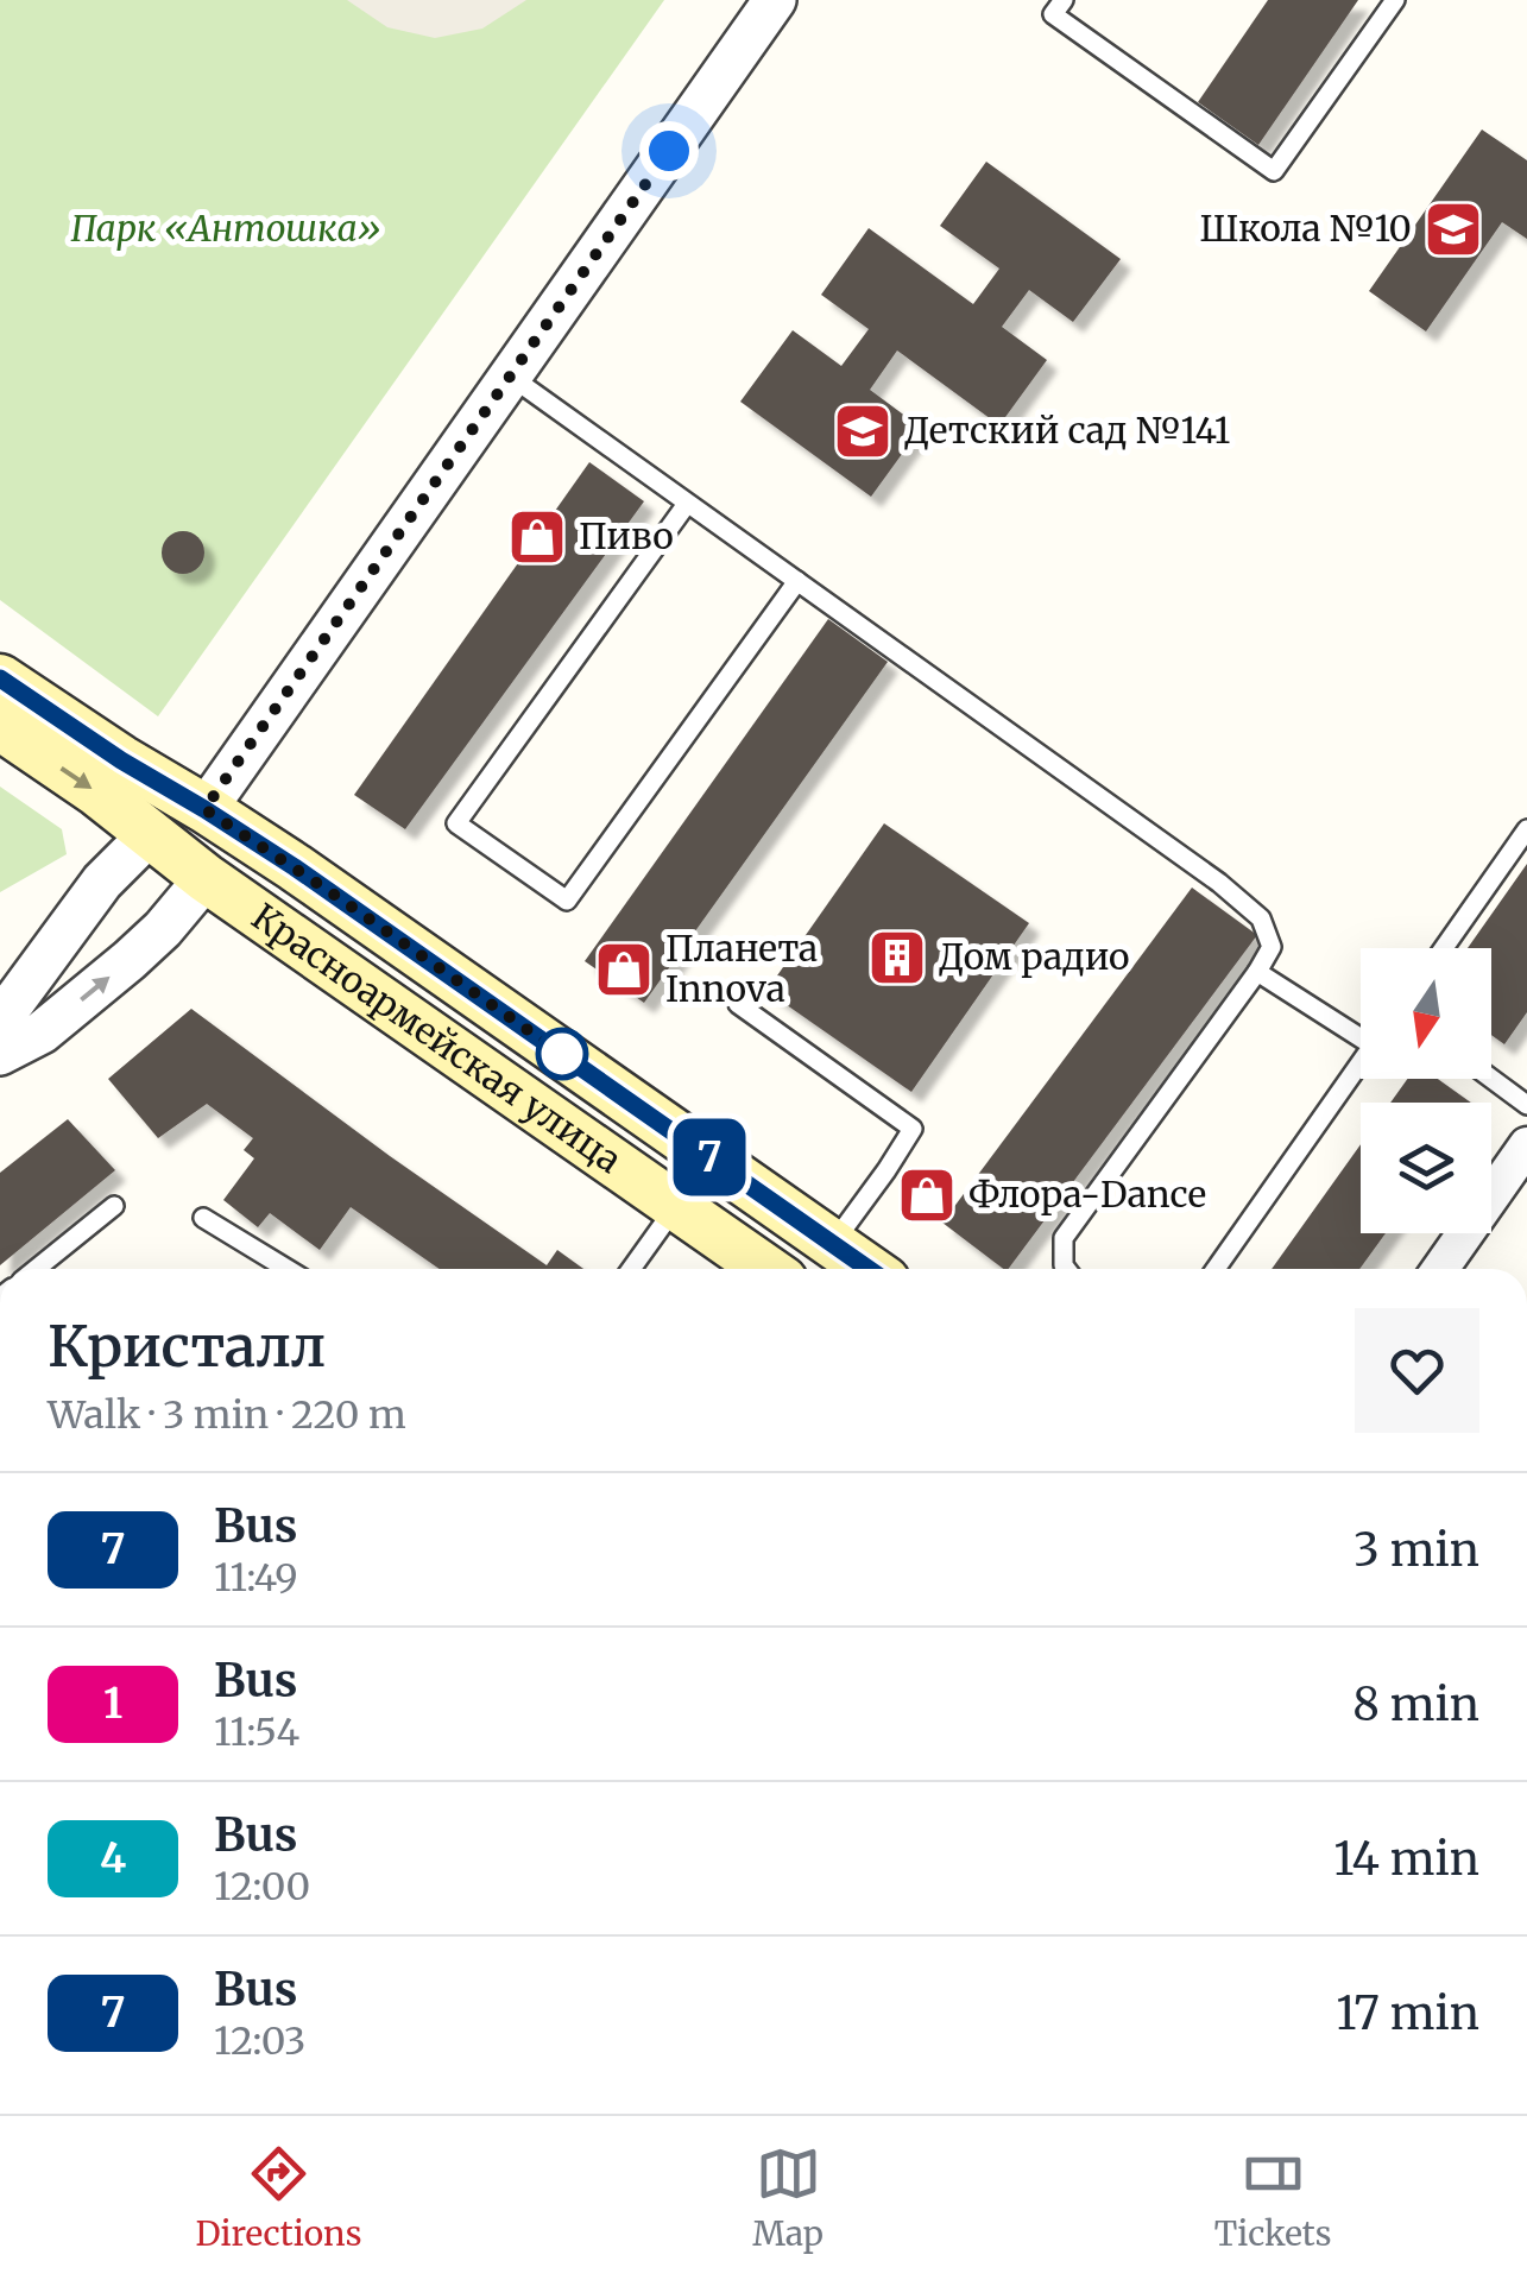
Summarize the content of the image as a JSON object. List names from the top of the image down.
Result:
{
  "streets": {
    "main road": ["Красноармейская улица"]
  },
  "parks": ["Парк «Антошка»"],
  "places": {
    "school or university": ["Школа №10", "Детский сад №141"],
    "shop": ["Пиво", "Планета Innova", "Флора-Dance"],
    "building": ["Дом радио"]
  },
  "lines": ["bus line 7"],
  "north": "bottom",
  "page": {
    "on_map": "7",
    "heading": ["Кристалл", "Walk · 3 min · 220 m"],
    "list": [
      {
        "mark": "7",
        "name": "Bus",
        "note": "11:49",
        "value": "3 min"
      },
      {
        "mark": "1",
        "name": "Bus",
        "note": "11:54",
        "value": "8 min"
      },
      {
        "mark": "4",
        "name": "Bus",
        "note": "12:00",
        "value": "14 min"
      },
      {
        "mark": "7",
        "name": "Bus",
        "note": "12:03",
        "value": "17 min"
      }
    ],
    "tabs": ["Directions", "Map", "Tickets"]
  }
}
